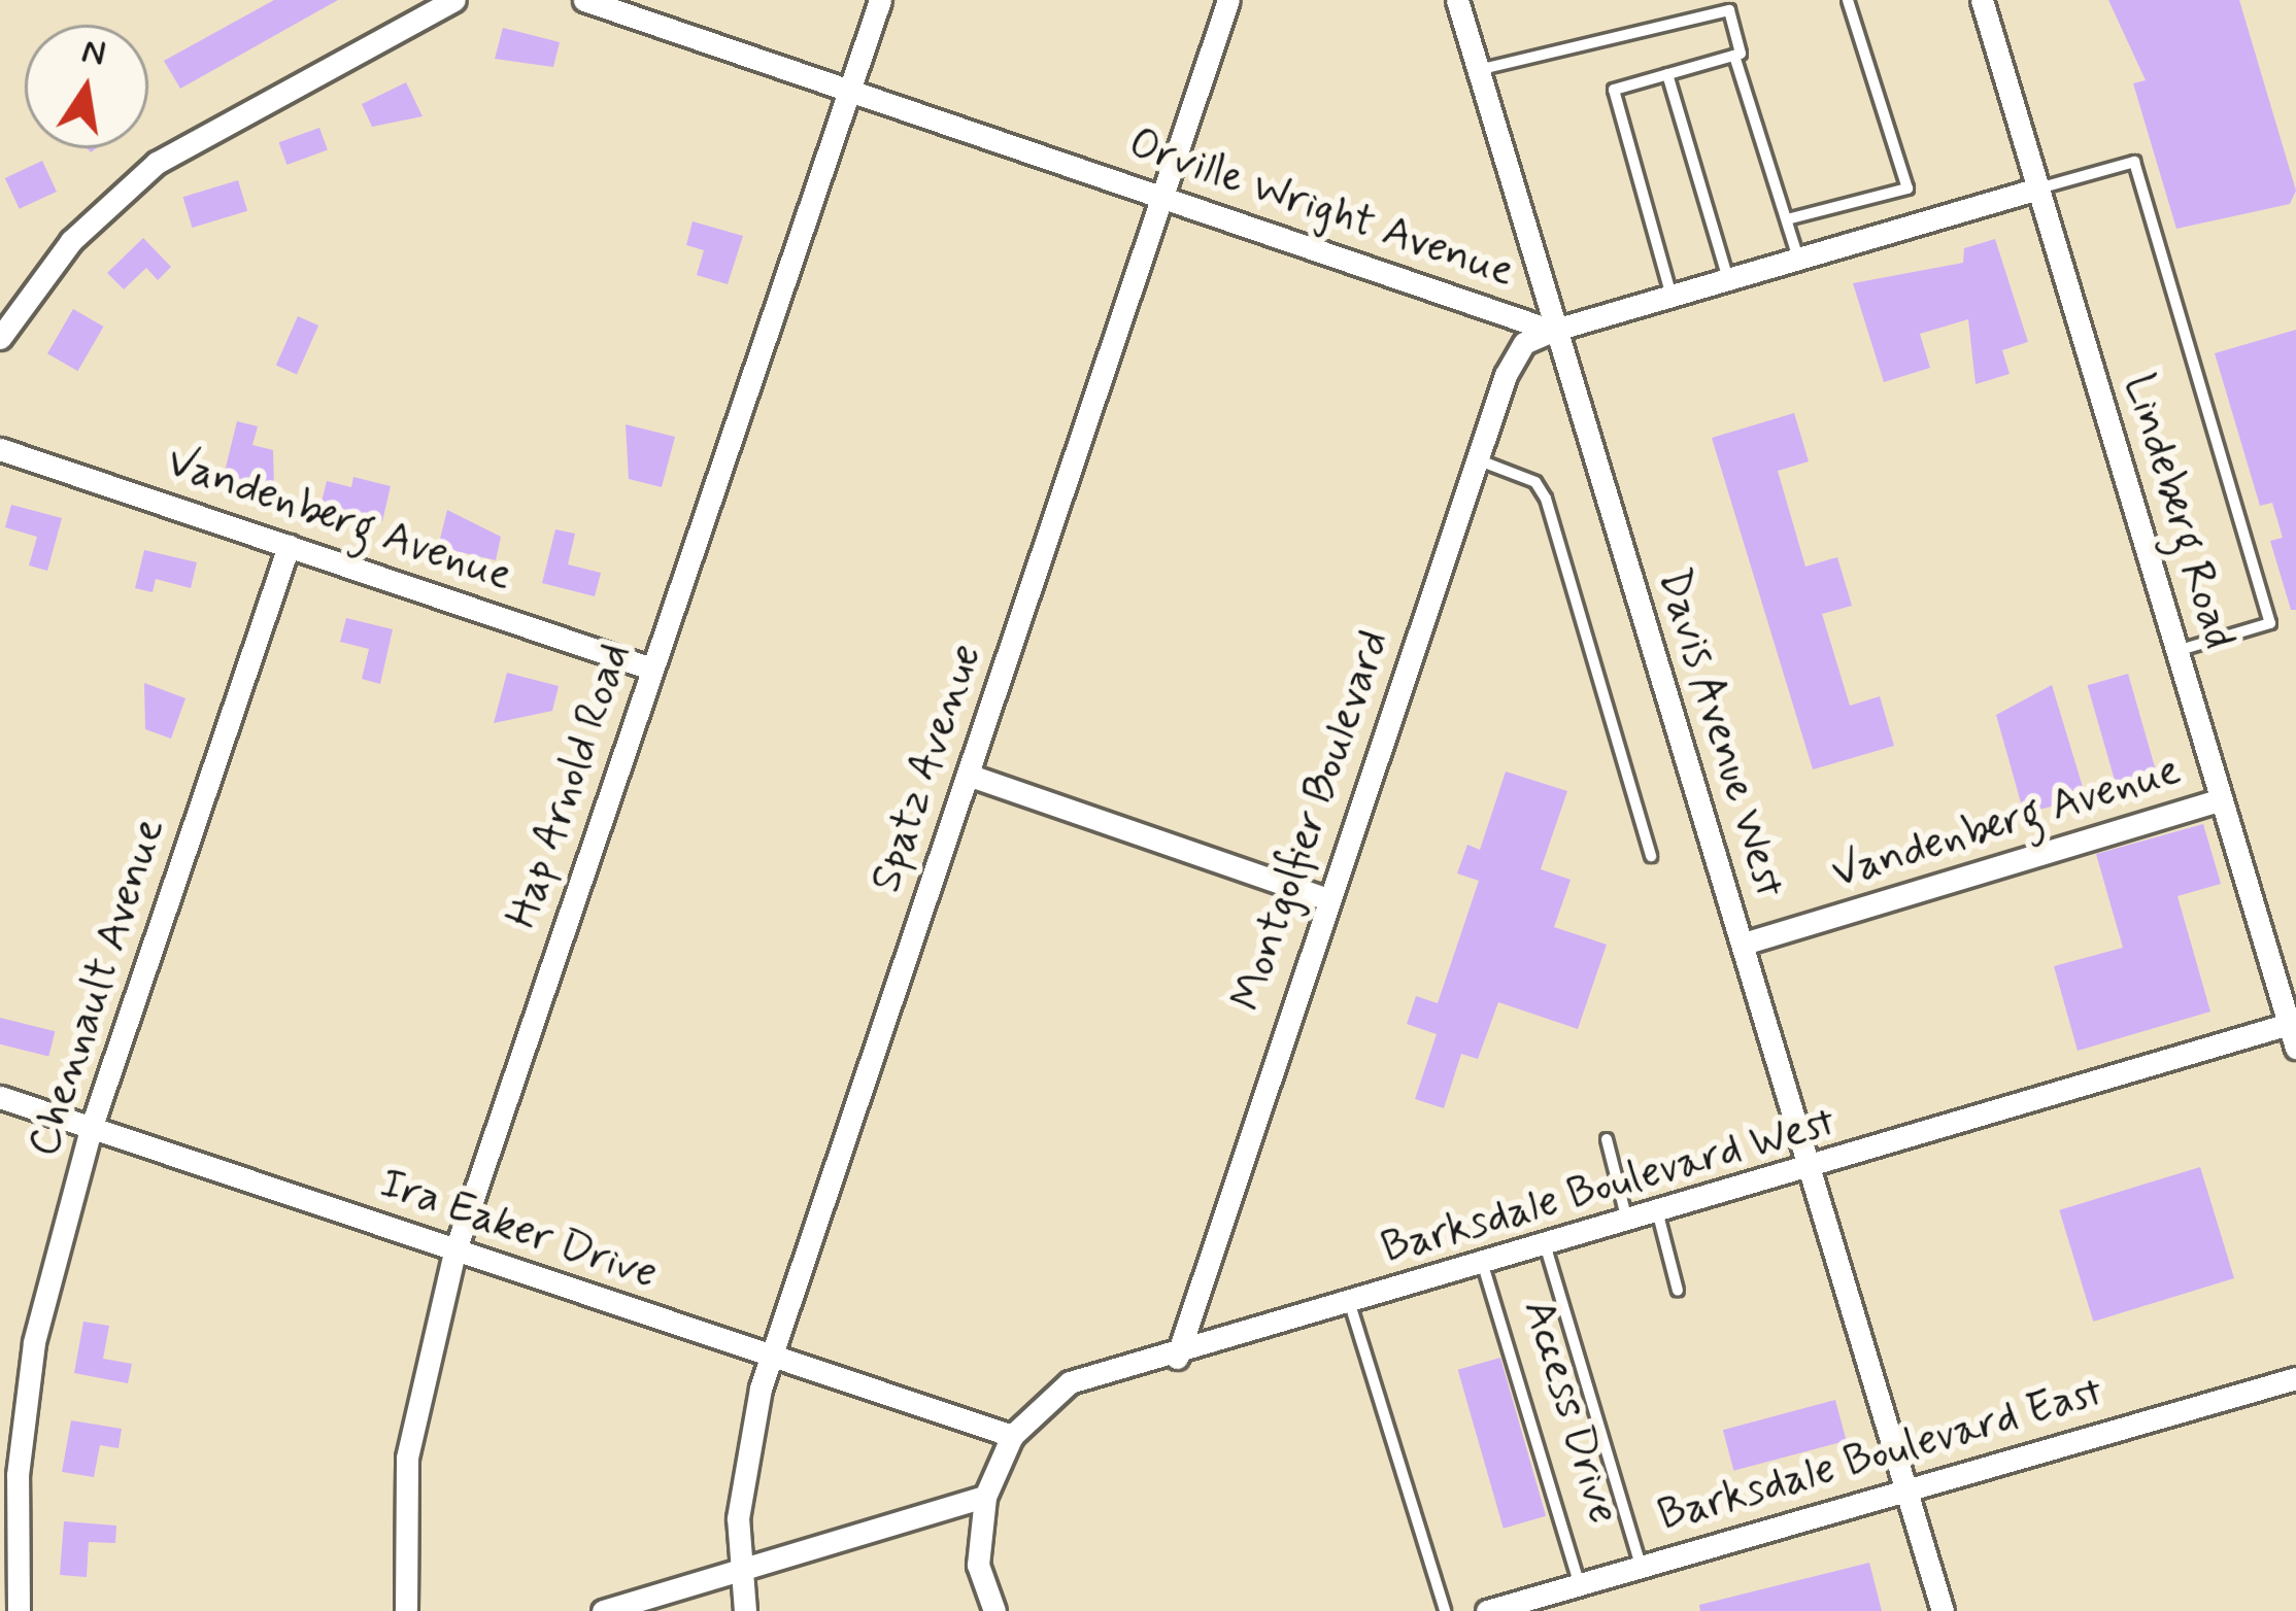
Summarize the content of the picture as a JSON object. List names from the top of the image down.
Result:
{
  "streets": {
    "street": [
      "Orville Wright Avenue",
      "Lindeberg Road",
      "Vandenberg Avenue",
      "Davis Avenue West",
      "Spatz Avenue",
      "Hap Arnold Road",
      "Montgolfier Boulevard",
      "Chennault Avenue",
      "Barksdale Boulevard West",
      "Ira Eaker Drive",
      "Barksdale Boulevard East"
    ],
    "lane": ["Access Drive"]
  },
  "crossings": [
    ["Orville Wright Avenue", "Lindeberg Road"],
    ["Orville Wright Avenue", "Davis Avenue West"],
    ["Orville Wright Avenue", "Spatz Avenue"],
    ["Orville Wright Avenue", "Hap Arnold Road"],
    ["Orville Wright Avenue", "Montgolfier Boulevard"],
    ["Lindeberg Road", "Vandenberg Avenue"],
    ["Lindeberg Road", "Barksdale Boulevard West"],
    ["Vandenberg Avenue", "Davis Avenue West"],
    ["Vandenberg Avenue", "Hap Arnold Road"],
    ["Vandenberg Avenue", "Chennault Avenue"],
    ["Davis Avenue West", "Montgolfier Boulevard"],
    ["Davis Avenue West", "Barksdale Boulevard West"],
    ["Davis Avenue West", "Barksdale Boulevard East"],
    ["Spatz Avenue", "Ira Eaker Drive"],
    ["Hap Arnold Road", "Ira Eaker Drive"],
    ["Montgolfier Boulevard", "Barksdale Boulevard West"],
    ["Chennault Avenue", "Ira Eaker Drive"],
    ["Barksdale Boulevard West", "Ira Eaker Drive"],
    ["Barksdale Boulevard West", "Access Drive"],
    ["Access Drive", "Barksdale Boulevard East"]
  ],
  "north": "top"
}
